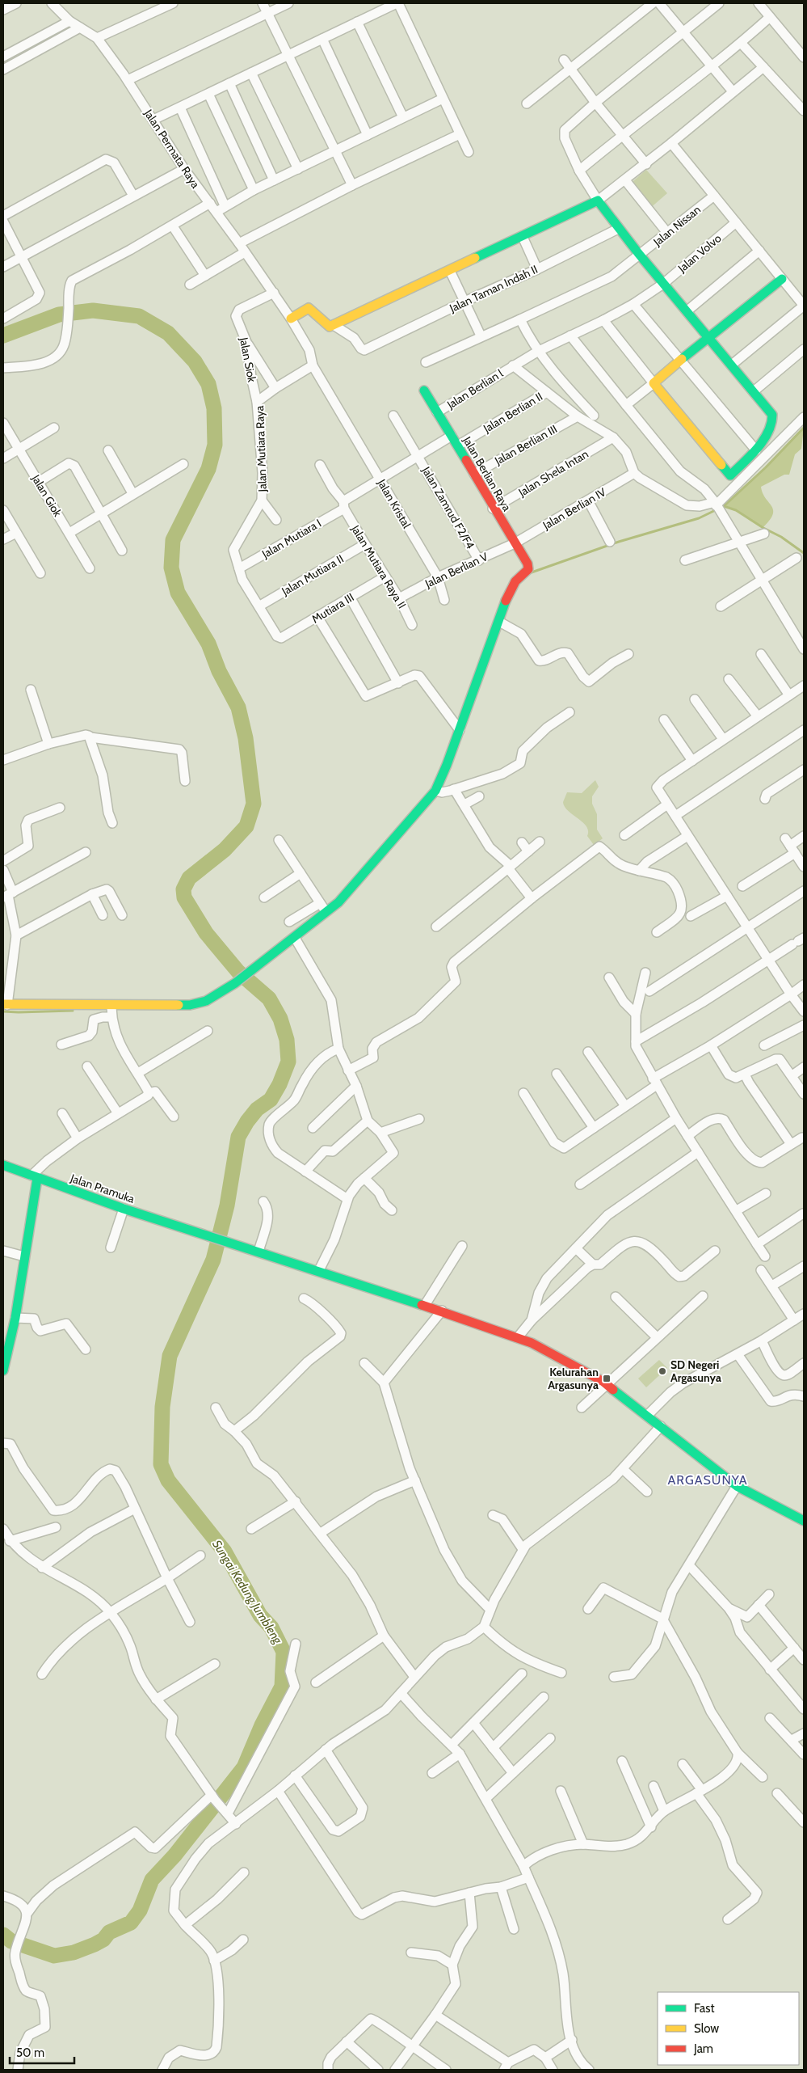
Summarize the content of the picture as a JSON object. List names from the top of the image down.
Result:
{
  "streets": {
    "street": [
      "Jalan Permata Raya",
      "Jalan Nissan",
      "Jalan Volvo",
      "Jalan Taman Indah II",
      "Jalan Siok",
      "Jalan Berlian l",
      "Jalan Berlian II",
      "Jalan Berlian III",
      "Jalan Mutiara Raya",
      "Jalan Shela Intan",
      "Jalan Berlian Raya",
      "Jalan Giok",
      "Jalan Kristal",
      "Jalan Zamrud F2/F4",
      "Jalan Berlian IV",
      "Jalan Mutiara I",
      "Jalan Mutiara Raya II",
      "Jalan Berlian V",
      "Jalan Mutiara II",
      "Mutiara III",
      "Jalan Pramuka"
    ]
  },
  "crossings": [
    ["Jalan Permata Raya", "Jalan Siok"],
    ["Jalan Permata Raya", "Jalan Mutiara Raya"],
    ["Jalan Permata Raya", "Jalan Kristal"],
    ["Jalan Volvo", "Jalan Berlian l"],
    ["Jalan Siok", "Jalan Mutiara Raya"],
    ["Jalan Berlian l", "Jalan Berlian Raya"],
    ["Jalan Berlian II", "Jalan Berlian Raya"],
    ["Jalan Berlian III", "Jalan Berlian Raya"],
    ["Jalan Mutiara Raya", "Jalan Kristal"],
    ["Jalan Mutiara Raya", "Jalan Mutiara I"],
    ["Jalan Mutiara Raya", "Jalan Mutiara II"],
    ["Jalan Mutiara Raya", "Mutiara III"],
    ["Jalan Shela Intan", "Jalan Berlian Raya"],
    ["Jalan Berlian Raya", "Jalan Berlian IV"],
    ["Jalan Berlian Raya", "Jalan Mutiara I"],
    ["Jalan Berlian Raya", "Jalan Berlian V"],
    ["Jalan Kristal", "Jalan Mutiara I"],
    ["Jalan Kristal", "Jalan Berlian V"],
    ["Jalan Zamrud F2/F4", "Jalan Mutiara I"],
    ["Jalan Zamrud F2/F4", "Jalan Berlian V"],
    ["Jalan Berlian IV", "Jalan Berlian V"],
    ["Jalan Mutiara I", "Jalan Mutiara Raya II"],
    ["Jalan Mutiara Raya II", "Jalan Berlian V"],
    ["Jalan Mutiara Raya II", "Jalan Mutiara II"],
    ["Jalan Mutiara Raya II", "Mutiara III"]
  ],
  "districts": ["ARGASUNYA"],
  "water": ["Sungai Kedung Jumbleng"],
  "places": {
    "other": ["SD Negeri Argasunya"],
    "transit": ["Kelurahan Argasunya"]
  },
  "legend": ["Fast", "Slow", "Jam"],
  "scale_bar": "50 m"
}
